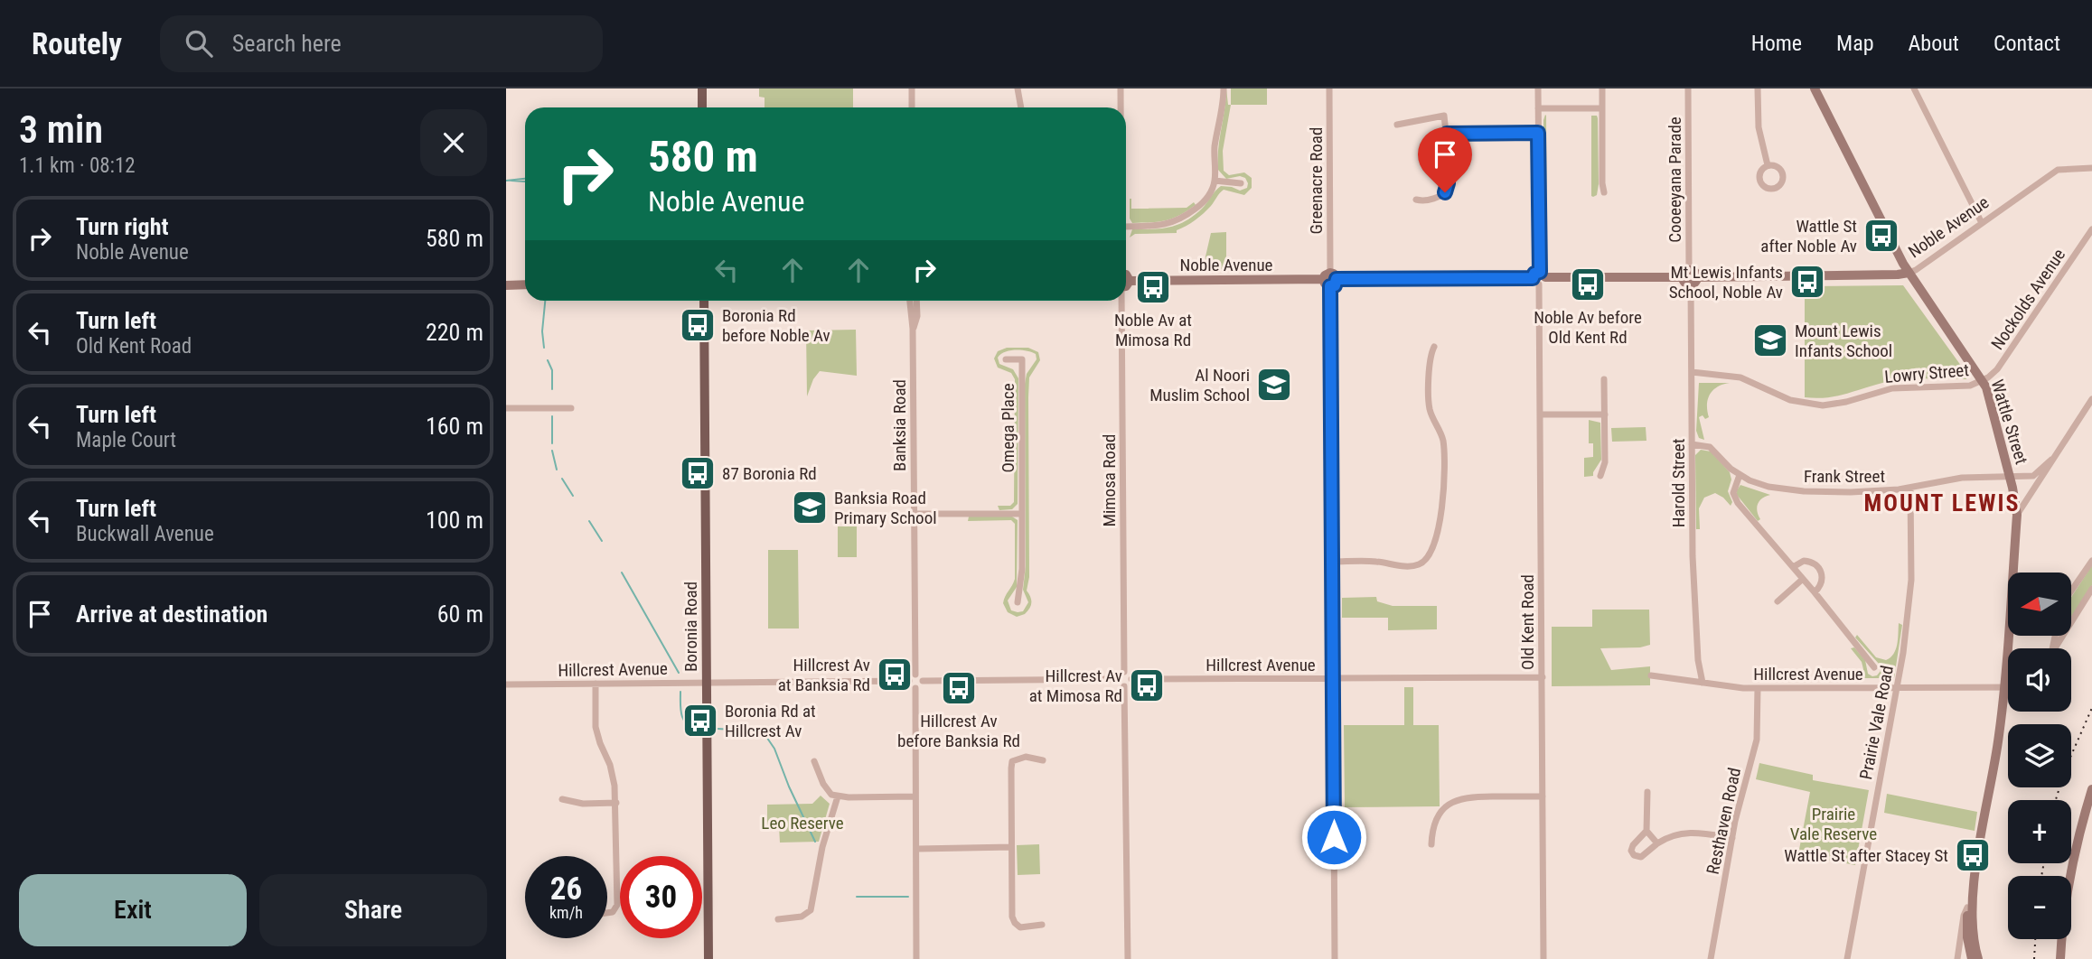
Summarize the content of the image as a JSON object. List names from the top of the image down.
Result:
{
  "streets": {
    "main road": ["Noble Avenue", "Wattle Street", "Boronia Road"],
    "street": [
      "Cooeeyana Parade",
      "Greenacre Road",
      "Nockolds Avenue",
      "Lowry Street",
      "Banksia Road",
      "Omega Place",
      "Frank Street",
      "Mimosa Road",
      "Harold Street",
      "Old Kent Road",
      "Hillcrest Avenue",
      "Prairie Vale Road",
      "Resthaven Road"
    ]
  },
  "crossings": [
    ["Cooeeyana Parade", "Noble Avenue"],
    ["Greenacre Road", "Noble Avenue"],
    ["Greenacre Road", "Hillcrest Avenue"],
    ["Noble Avenue", "Wattle Street"],
    ["Noble Avenue", "Harold Street"],
    ["Noble Avenue", "Old Kent Road"],
    ["Nockolds Avenue", "Lowry Street"],
    ["Nockolds Avenue", "Wattle Street"],
    ["Lowry Street", "Wattle Street"],
    ["Lowry Street", "Harold Street"],
    ["Wattle Street", "Frank Street"],
    ["Wattle Street", "Hillcrest Avenue"],
    ["Banksia Road", "Hillcrest Avenue"],
    ["Frank Street", "Harold Street"],
    ["Frank Street", "Prairie Vale Road"],
    ["Mimosa Road", "Hillcrest Avenue"],
    ["Harold Street", "Hillcrest Avenue"],
    ["Old Kent Road", "Hillcrest Avenue"],
    ["Boronia Road", "Hillcrest Avenue"],
    ["Hillcrest Avenue", "Prairie Vale Road"],
    ["Hillcrest Avenue", "Resthaven Road"]
  ],
  "districts": ["MOUNT LEWIS"],
  "parks": ["Prairie Vale Reserve", "Leo Reserve"],
  "places": {
    "bus stop": [
      "Wattle St after Noble Av",
      "Mt Lewis Infants School, Noble Av",
      "Noble Av before Old Kent Rd",
      "Noble Av at Mimosa Rd",
      "Boronia Rd before Noble Av",
      "87 Boronia Rd",
      "Hillcrest Av at Banksia Rd",
      "Hillcrest Av at Mimosa Rd",
      "Hillcrest Av before Banksia Rd",
      "Boronia Rd at Hillcrest Av",
      "Wattle St after Stacey St"
    ],
    "school or university": ["Mount Lewis Infants School", "Al Noori Muslim School", "Banksia Road Primary School"]
  },
  "north": "left",
  "page": {
    "header": "Routely",
    "search": "Search here",
    "nav": [
      "Home",
      "Map",
      "About",
      "Contact"
    ],
    "heading": ["3 min", "1.1 km · 08:12"],
    "turn": ["580 m", "Noble Avenue"],
    "list": [
      {
        "name": "Turn right",
        "note": "Noble Avenue",
        "value": "580 m"
      },
      {
        "name": "Turn left",
        "note": "Old Kent Road",
        "value": "220 m"
      },
      {
        "name": "Turn left",
        "note": "Maple Court",
        "value": "160 m"
      },
      {
        "name": "Turn left",
        "note": "Buckwall Avenue",
        "value": "100 m"
      },
      {
        "name": "Arrive at destination",
        "value": "60 m"
      }
    ],
    "map_buttons": ["+", "−"],
    "speed": "26 km/h",
    "limit": "30",
    "buttons": ["Exit", "Share"]
  }
}
